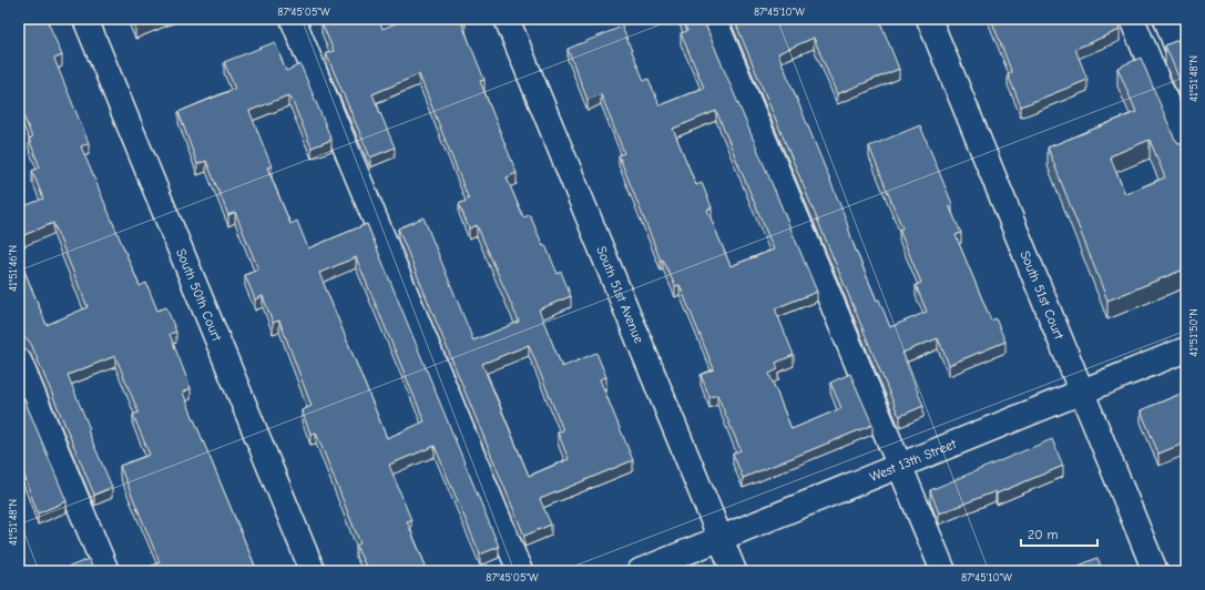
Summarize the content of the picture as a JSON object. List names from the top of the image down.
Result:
{
  "streets": {
    "street": [
      "South 50th Court",
      "South 51st Avenue",
      "South 51st Court",
      "West 13th Street"
    ]
  },
  "crossings": [
    ["South 51st Avenue", "West 13th Street"],
    ["South 51st Court", "West 13th Street"]
  ],
  "scale_bar": "20 m",
  "coordinates": [
    "87°45'05\"W",
    "87°45'10\"W",
    "41°51'48\"N",
    "41°51'46\"N",
    "41°51'50\"N"
  ]
}
